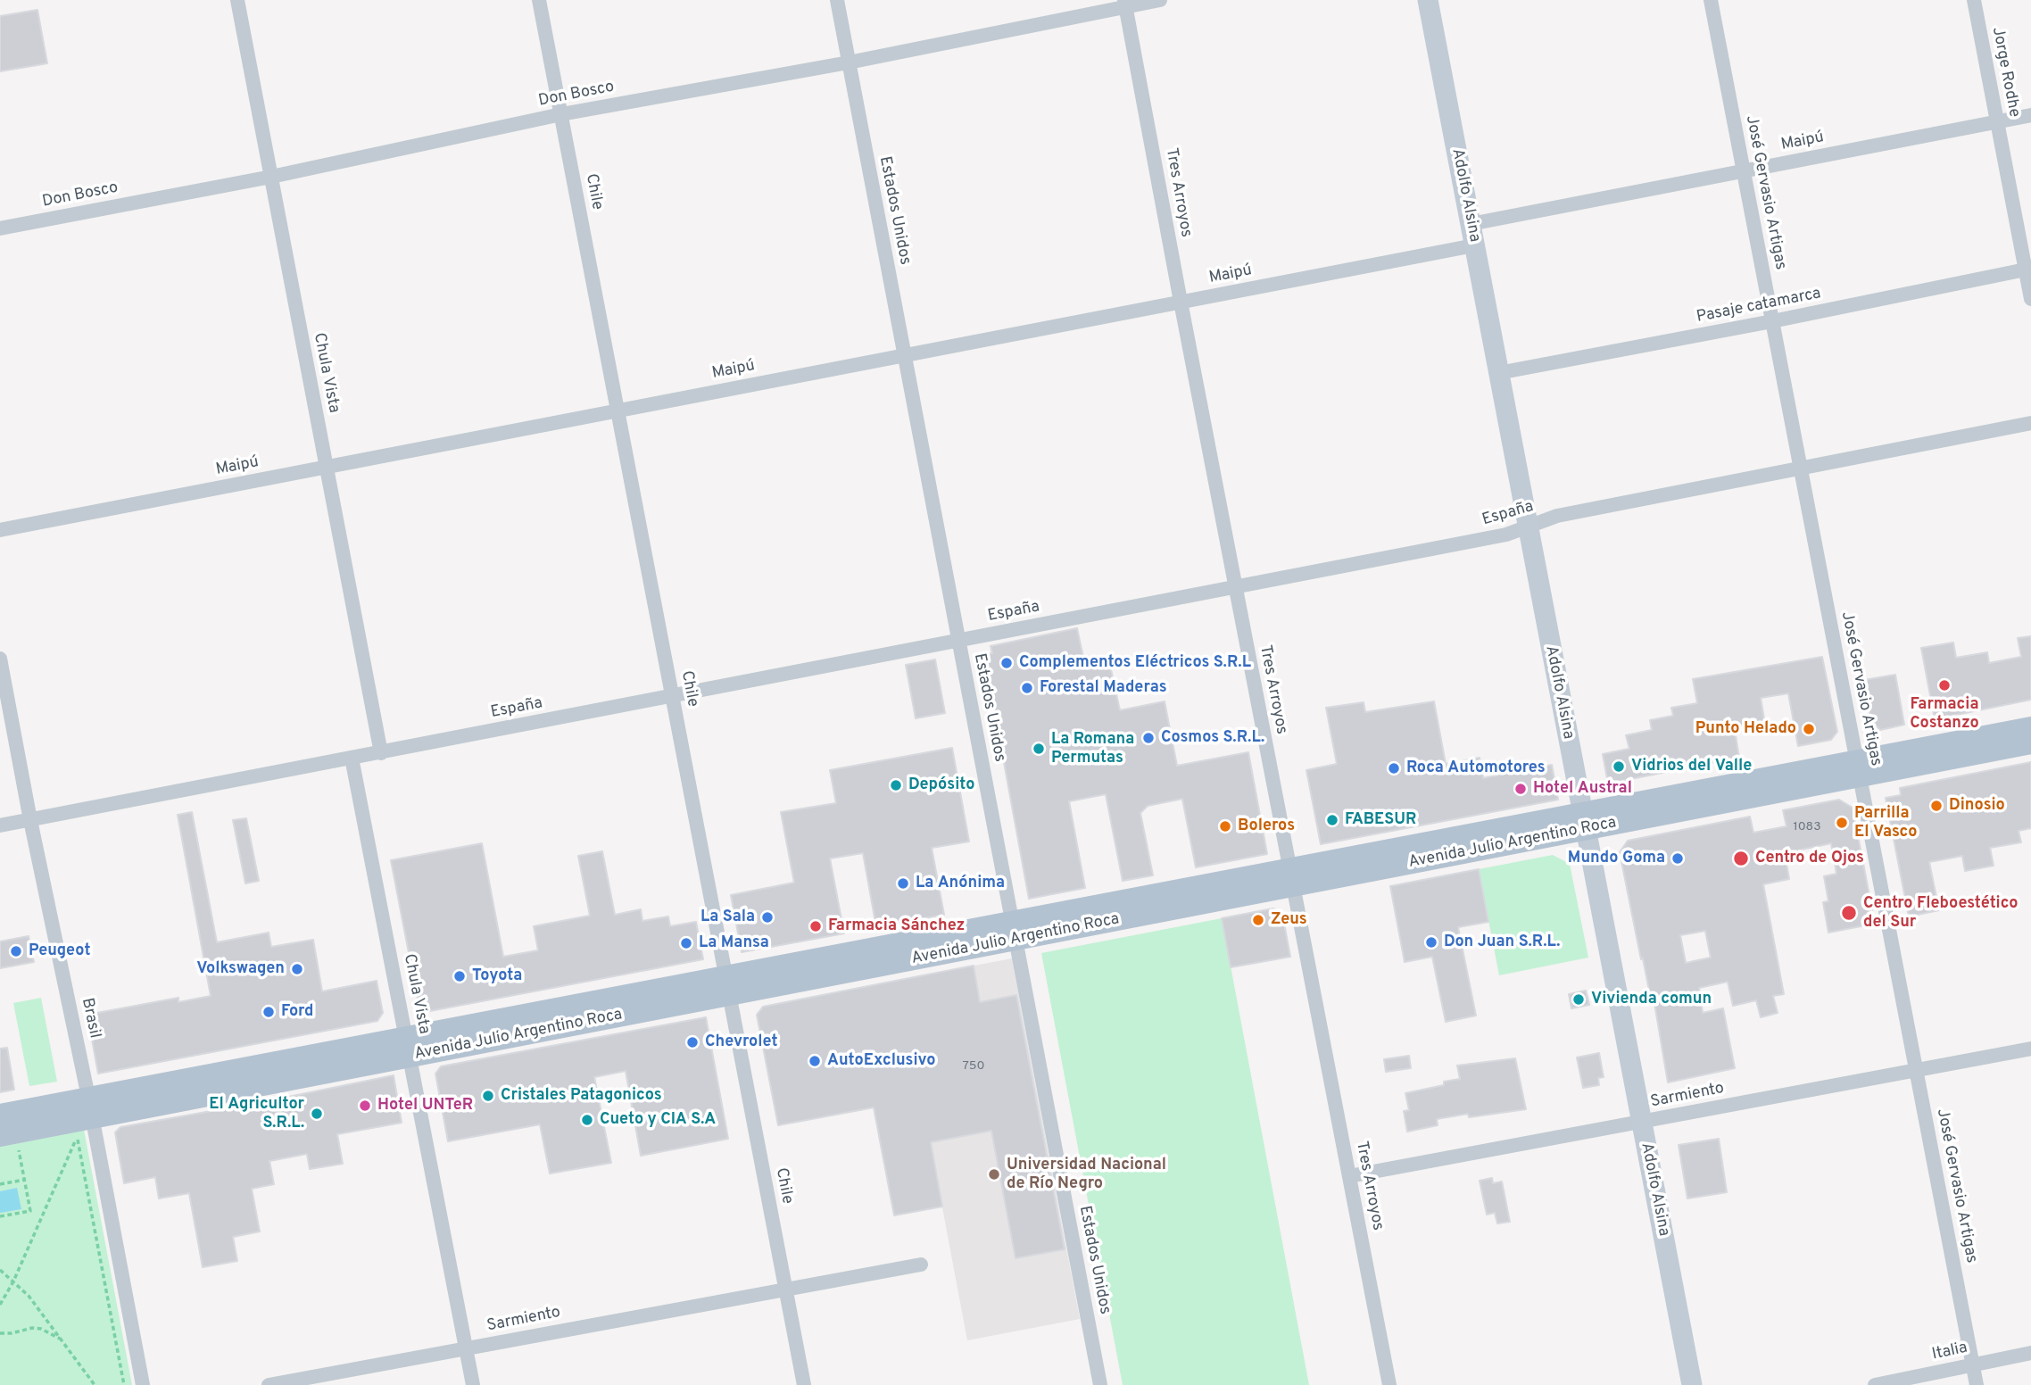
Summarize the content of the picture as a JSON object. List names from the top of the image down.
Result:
{
  "streets": {
    "main road": ["Adolfo Alsina", "Avenida Julio Argentino Roca"],
    "street": [
      "Jorge Rodhe",
      "Don Bosco",
      "Maipú",
      "Chile",
      "Tres Arroyos",
      "José Gervasio Artigas",
      "Estados Unidos",
      "Pasaje catamarca",
      "Chula Vista",
      "España",
      "Brasil",
      "Sarmiento",
      "Italia"
    ]
  },
  "crossings": [
    ["Jorge Rodhe", "Maipú"],
    ["Jorge Rodhe", "Pasaje catamarca"],
    ["Don Bosco", "Chile"],
    ["Don Bosco", "Tres Arroyos"],
    ["Don Bosco", "Estados Unidos"],
    ["Don Bosco", "Chula Vista"],
    ["Maipú", "Chile"],
    ["Maipú", "Tres Arroyos"],
    ["Maipú", "José Gervasio Artigas"],
    ["Maipú", "Adolfo Alsina"],
    ["Maipú", "Estados Unidos"],
    ["Maipú", "Chula Vista"],
    ["Chile", "España"],
    ["Chile", "Avenida Julio Argentino Roca"],
    ["Chile", "Sarmiento"],
    ["Tres Arroyos", "España"],
    ["Tres Arroyos", "Avenida Julio Argentino Roca"],
    ["Tres Arroyos", "Sarmiento"],
    ["José Gervasio Artigas", "Pasaje catamarca"],
    ["José Gervasio Artigas", "España"],
    ["José Gervasio Artigas", "Avenida Julio Argentino Roca"],
    ["José Gervasio Artigas", "Sarmiento"],
    ["José Gervasio Artigas", "Italia"],
    ["Adolfo Alsina", "Pasaje catamarca"],
    ["Adolfo Alsina", "España"],
    ["Adolfo Alsina", "Avenida Julio Argentino Roca"],
    ["Adolfo Alsina", "Sarmiento"],
    ["Estados Unidos", "España"],
    ["Estados Unidos", "Avenida Julio Argentino Roca"],
    ["Chula Vista", "España"],
    ["Chula Vista", "Avenida Julio Argentino Roca"],
    ["Chula Vista", "Sarmiento"],
    ["España", "Brasil"],
    ["Avenida Julio Argentino Roca", "Brasil"]
  ],
  "places": [
    "Complementos Eléctricos S.R.L",
    "Farmacia Costanzo",
    "Forestal Maderas",
    "Punto Helado",
    "Cosmos S.R.L.",
    "La Romana Permutas",
    "Vidrios del Valle",
    "Roca Automotores",
    "Depósito",
    "Hotel Austral",
    "Dinosio",
    "FABESUR",
    "Parrilla El Vasco",
    "Boleros",
    "Mundo Goma",
    "Centro de Ojos",
    "La Anónima",
    "Centro Fleboestético del Sur",
    "La Sala",
    "Zeus",
    "Farmacia Sánchez",
    "Don Juan S.R.L.",
    "La Mansa",
    "Peugeot",
    "Volkswagen",
    "Toyota",
    "Vivienda comun",
    "Ford",
    "Chevrolet",
    "AutoExclusivo",
    "Cristales Patagonicos",
    "Hotel UNTeR",
    "El Agricultor S.R.L.",
    "Cueto y CIA S.A",
    "Universidad Nacional de Río Negro"
  ],
  "house_numbers": ["1083", "750"]
}
